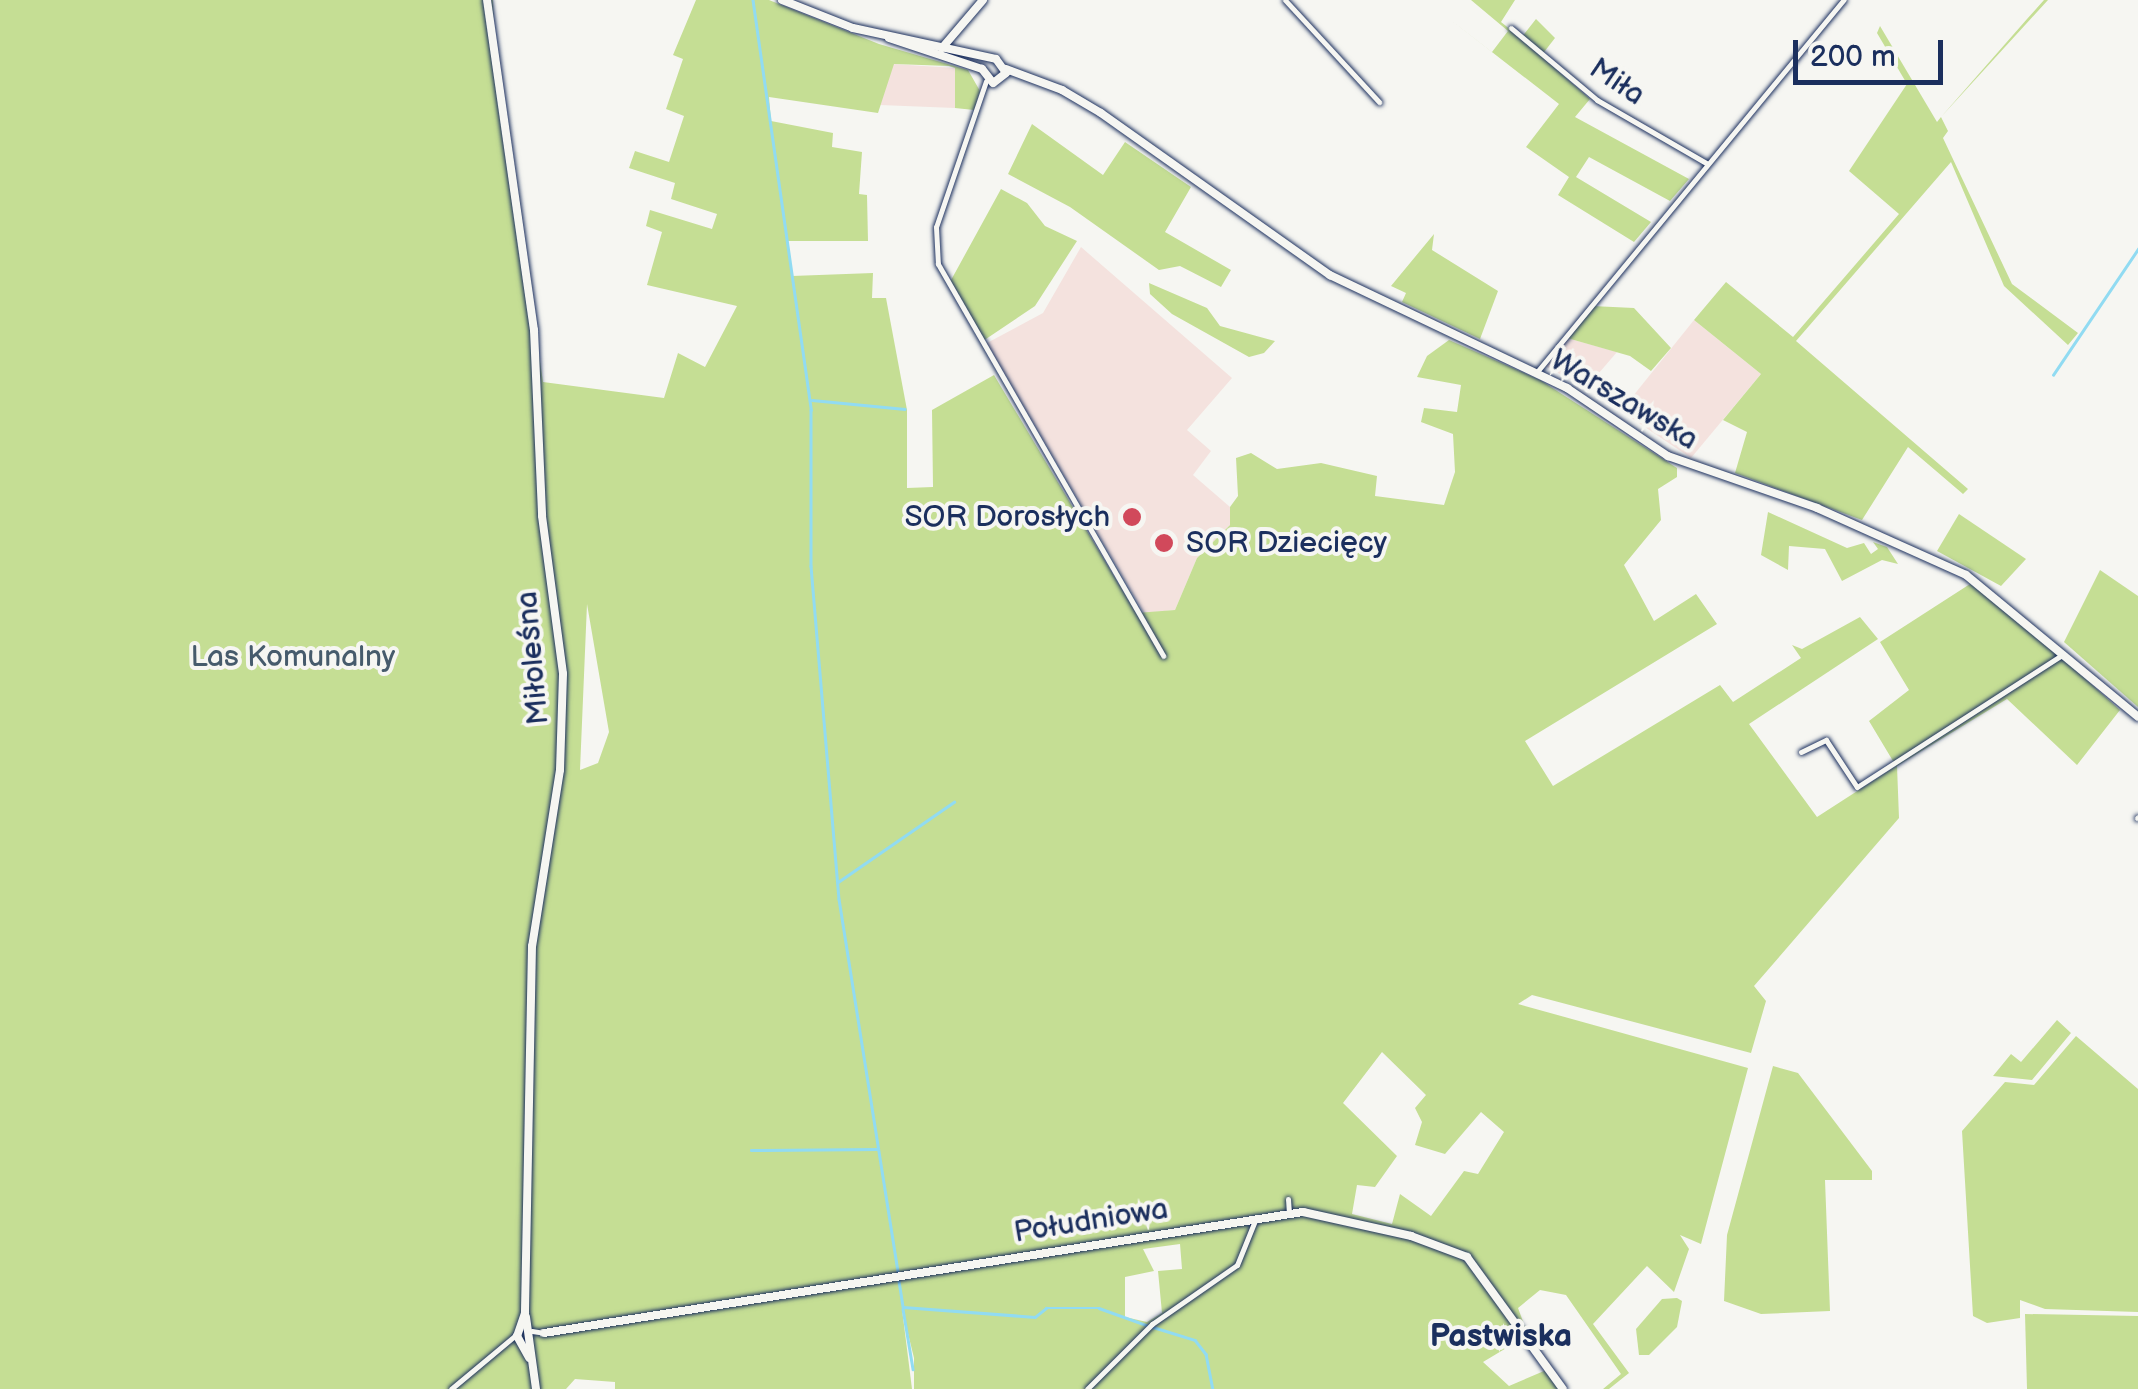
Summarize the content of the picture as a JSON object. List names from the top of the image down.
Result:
{
  "streets": {
    "street": [
      "Miła",
      "Warszawska",
      "Miłoleśna",
      "Południowa"
    ]
  },
  "districts": ["Pastwiska"],
  "parks": ["Las Komunalny"],
  "places": ["SOR Dorosłych", "SOR Dziecięcy"],
  "scale_bar": "200 m"
}
